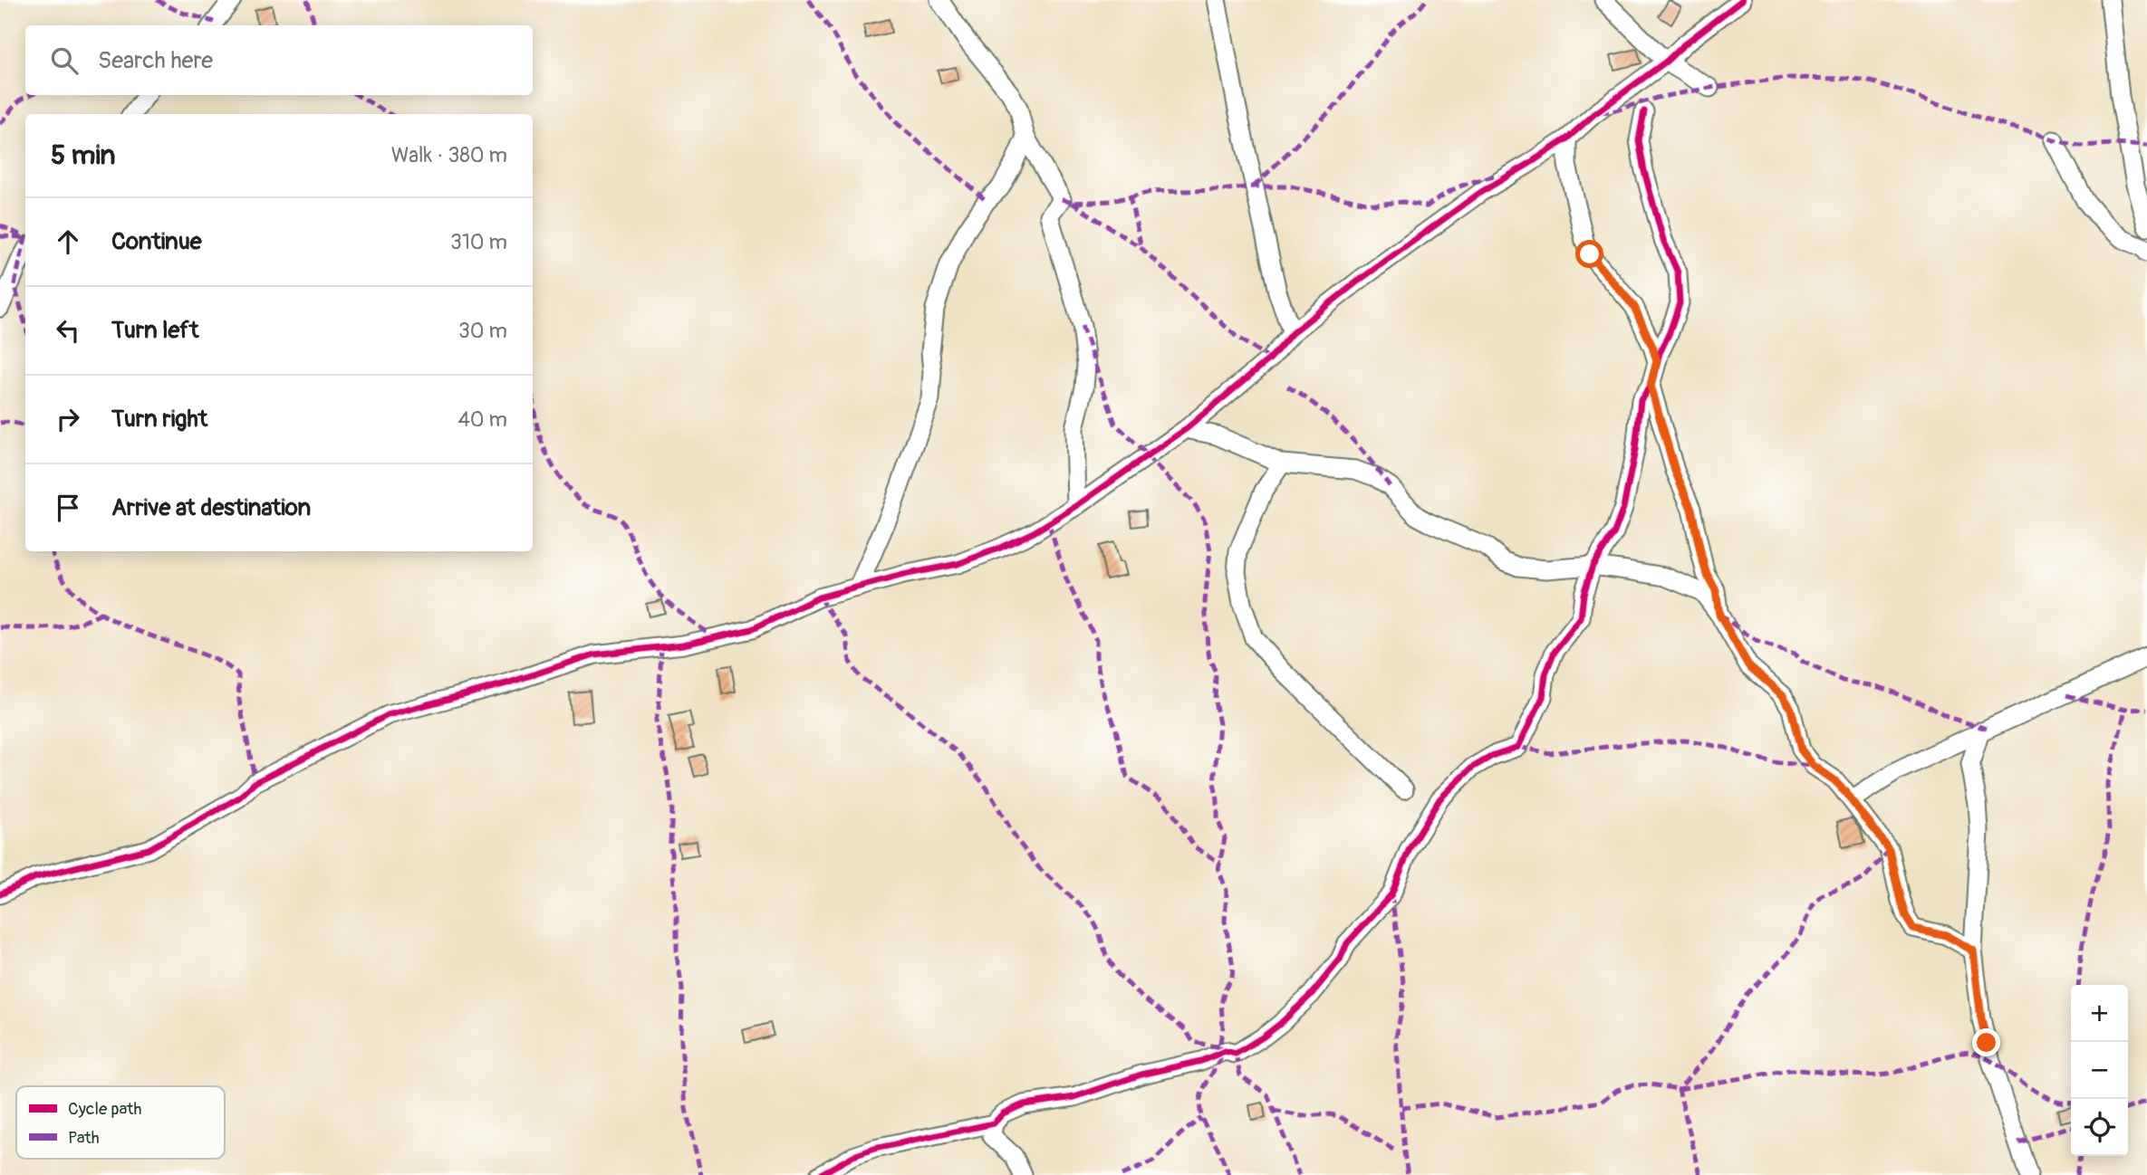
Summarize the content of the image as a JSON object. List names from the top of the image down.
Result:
{
  "legend": ["Cycle path", "Path"],
  "page": {
    "search": "Search here",
    "heading": ["5 min", "Walk · 380 m"],
    "list": [
      ["Continue", "310 m"],
      ["Turn left", "30 m"],
      ["Turn right", "40 m"],
      "Arrive at destination"
    ],
    "map_buttons": ["+", "−"]
  }
}
